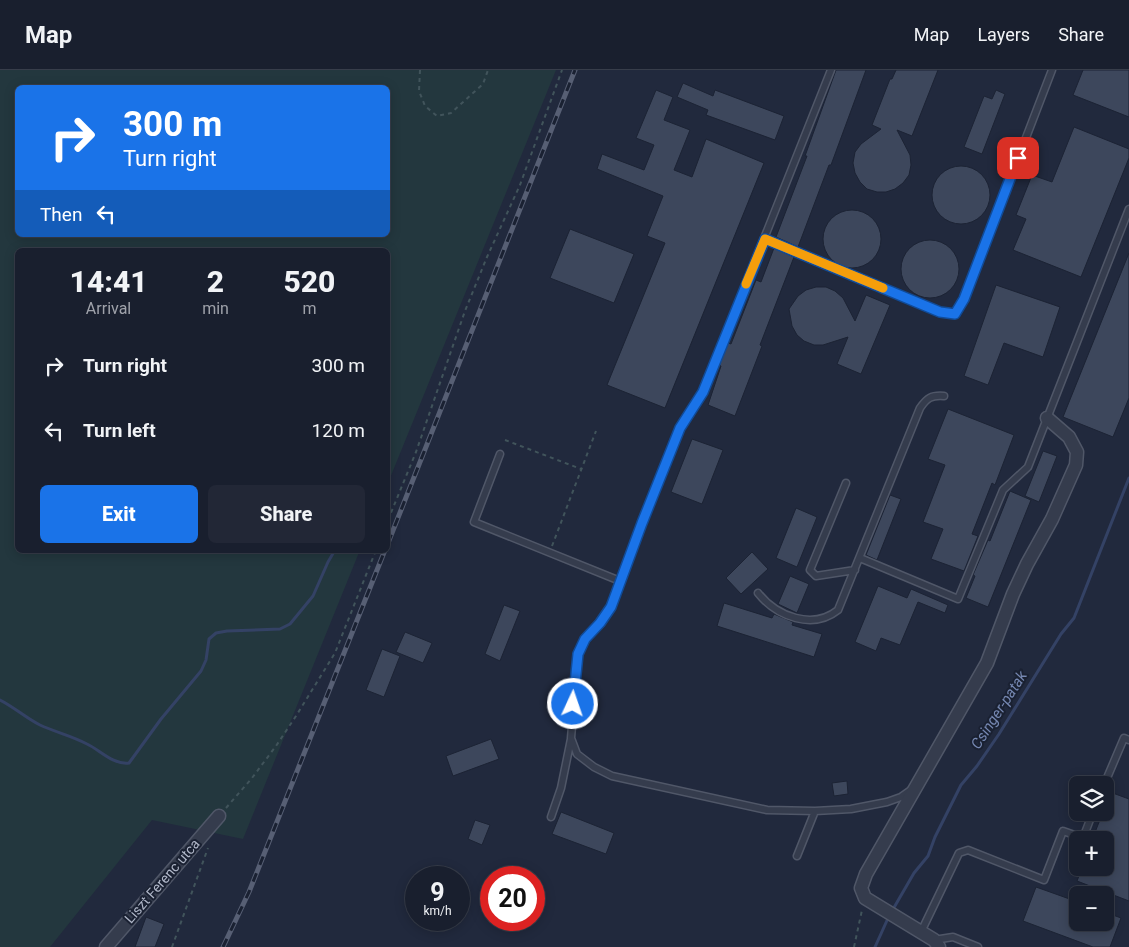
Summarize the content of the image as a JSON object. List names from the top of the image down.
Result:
{
  "streets": {
    "street": ["Liszt Ferenc utca"]
  },
  "water": ["Csinger-patak"],
  "page": {
    "header": "Map",
    "nav": ["Map", "Layers", "Share"],
    "turn": ["300 m", "Turn right"],
    "then": "Then",
    "eta": [
      "14:41",
      "Arrival",
      "2",
      "min",
      "520",
      "m"
    ],
    "list": [
      {
        "name": "Turn right",
        "value": "300 m"
      },
      {
        "name": "Turn left",
        "value": "120 m"
      }
    ],
    "buttons": ["Exit", "Share"],
    "map_buttons": ["+", "−"],
    "speed": "9 km/h",
    "limit": "20"
  }
}
